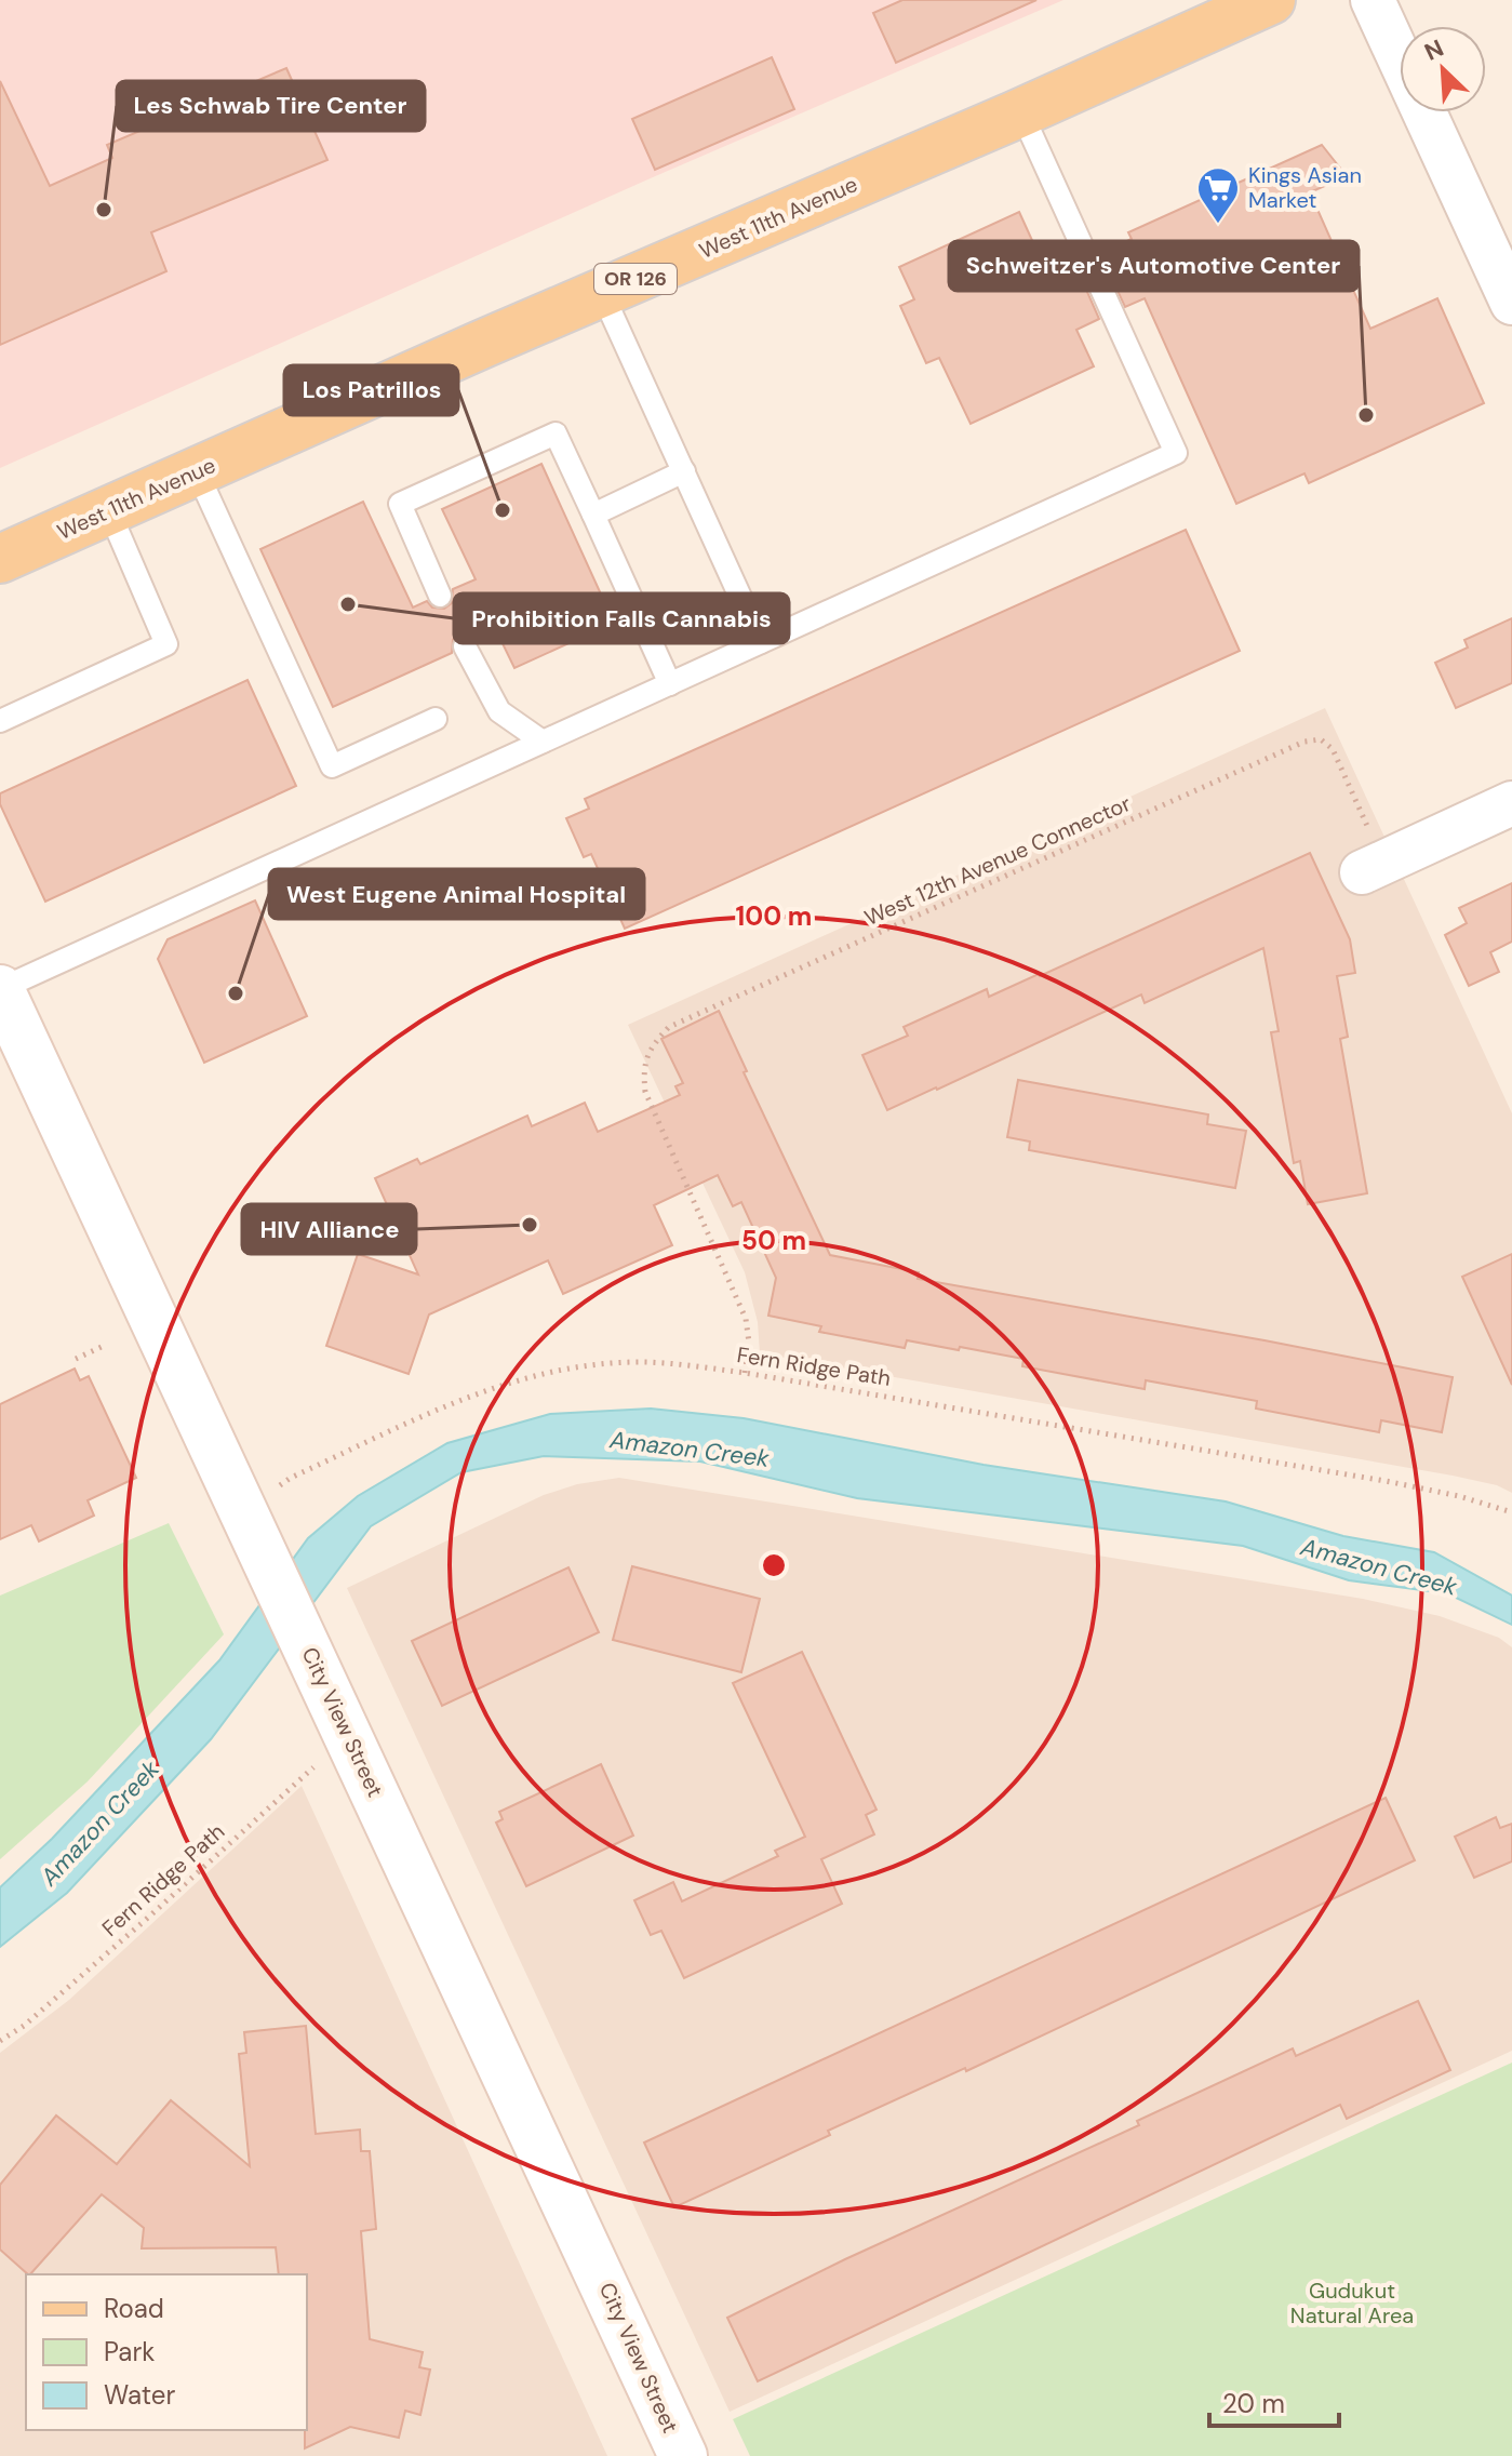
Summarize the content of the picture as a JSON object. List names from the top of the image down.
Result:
{
  "streets": {
    "main road": ["West 11th Avenue", "OR 126"],
    "street": ["City View Street"],
    "path": ["West 12th Avenue Connector", "Fern Ridge Path"]
  },
  "crossings": [
    ["West 12th Avenue Connector", "Fern Ridge Path"],
    ["Fern Ridge Path", "City View Street"]
  ],
  "water": ["Amazon Creek"],
  "parks": ["Gudukut Natural Area"],
  "places": {
    "other": [
      "Les Schwab Tire Center",
      "Schweitzer's Automotive Center",
      "Los Patrillos",
      "Prohibition Falls Cannabis",
      "West Eugene Animal Hospital",
      "HIV Alliance"
    ],
    "supermarket": ["Kings Asian Market"]
  },
  "legend": ["Road", "Park", "Water"],
  "scale_bar": "20 m",
  "north": "top left",
  "rings": ["100 m", "50 m"]
}
